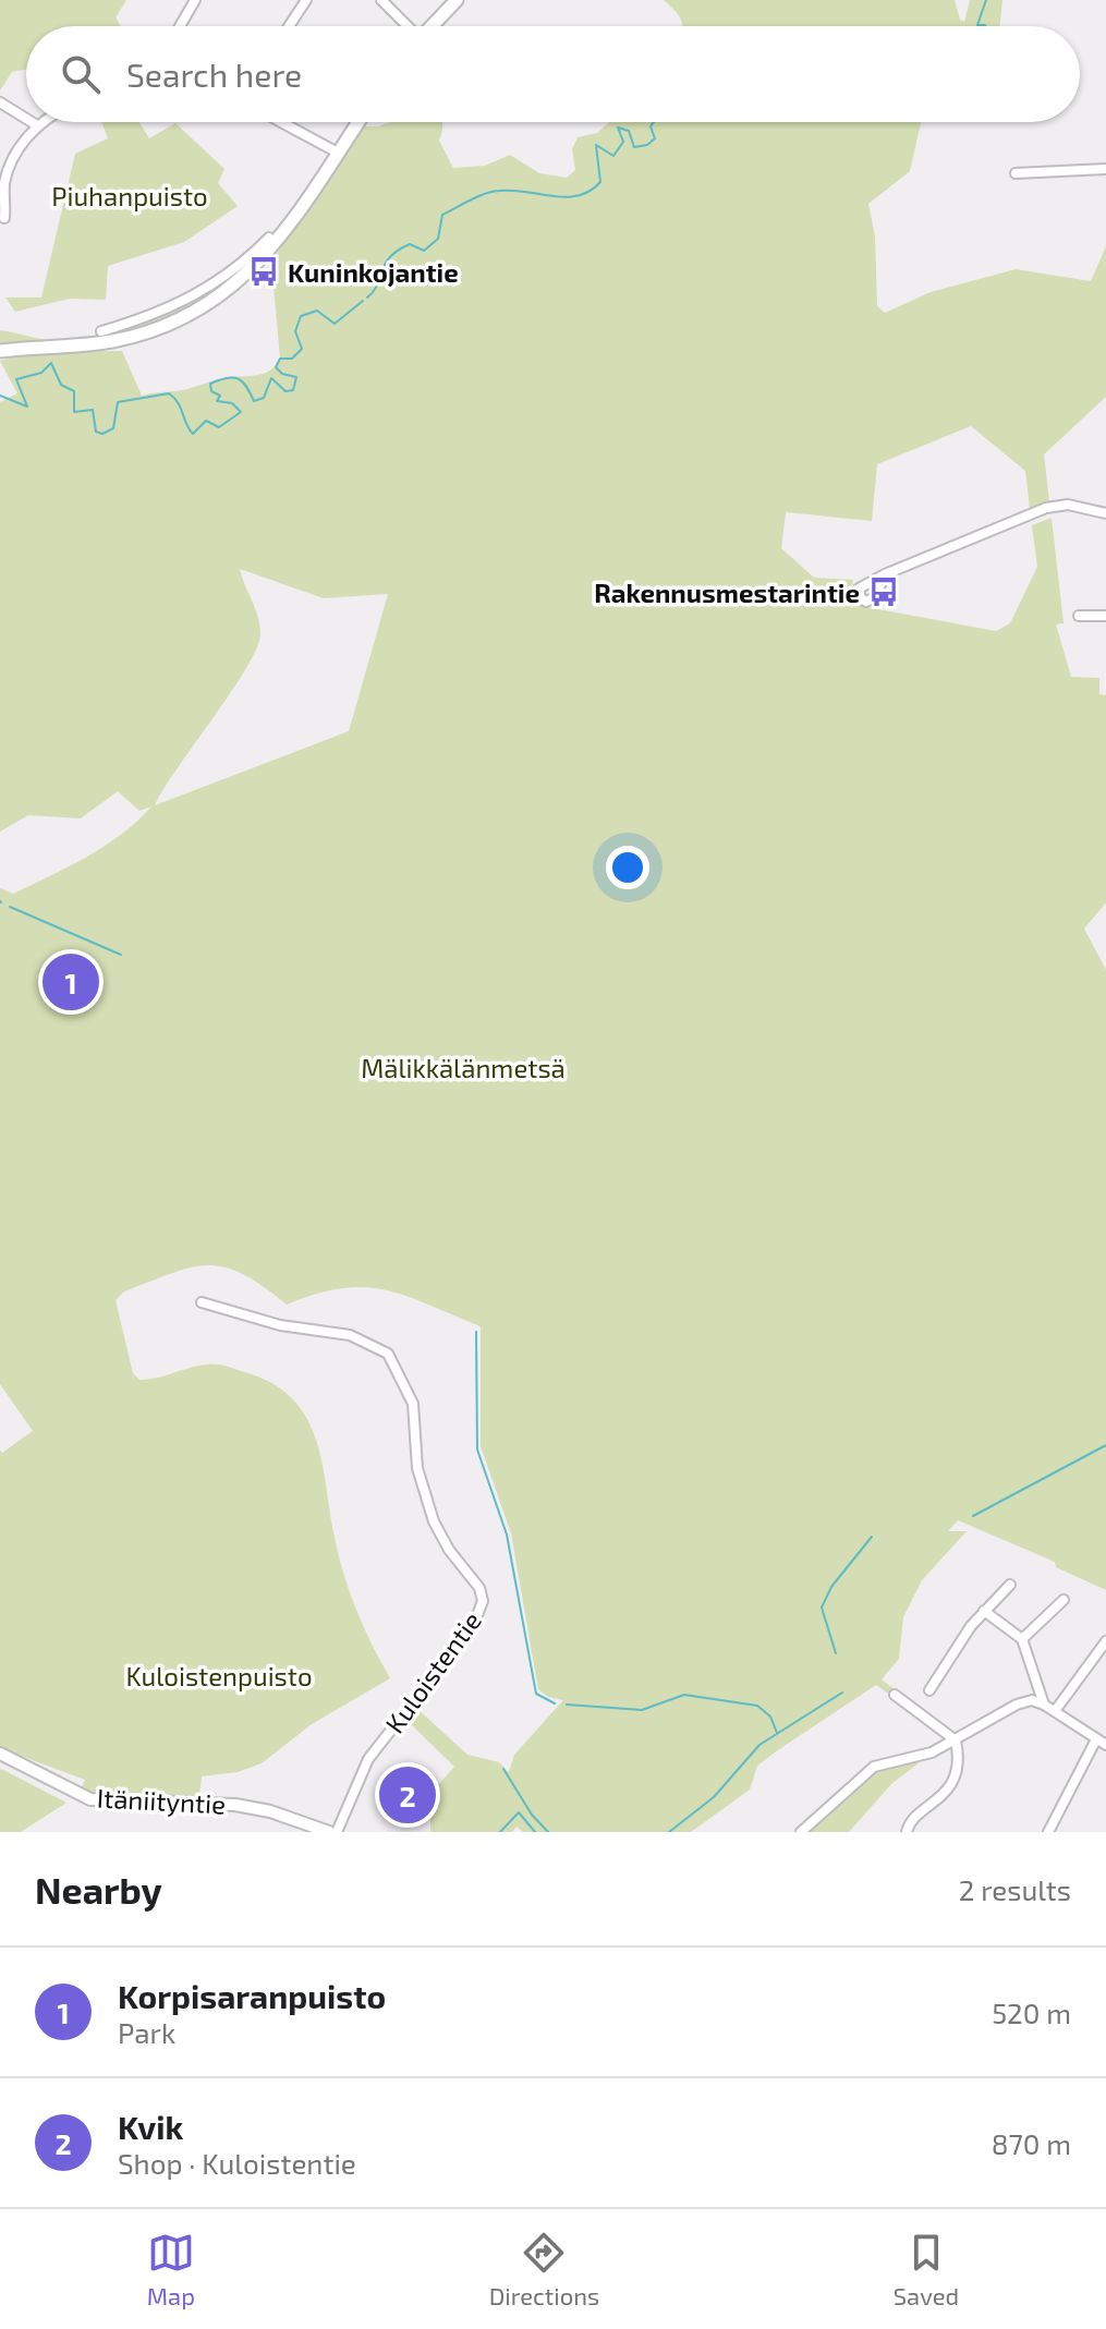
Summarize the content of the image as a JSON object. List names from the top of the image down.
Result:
{
  "streets": {
    "street": ["Kuloistentie", "Itäniityntie"]
  },
  "parks": ["Piuhanpuisto", "Mälikkälänmetsä", "Kuloistenpuisto"],
  "places": {
    "bus stop": ["Kuninkojantie", "Rakennusmestarintie"]
  },
  "page": {
    "search": "Search here",
    "pins": ["1", "2"],
    "heading": ["Nearby", "2 results"],
    "list": [
      {
        "mark": "1",
        "name": "Korpisaranpuisto",
        "note": "Park",
        "value": "520 m"
      },
      {
        "mark": "2",
        "name": "Kvik",
        "note": "Shop · Kuloistentie",
        "value": "870 m"
      }
    ],
    "nav": ["Map", "Directions", "Saved"]
  }
}
